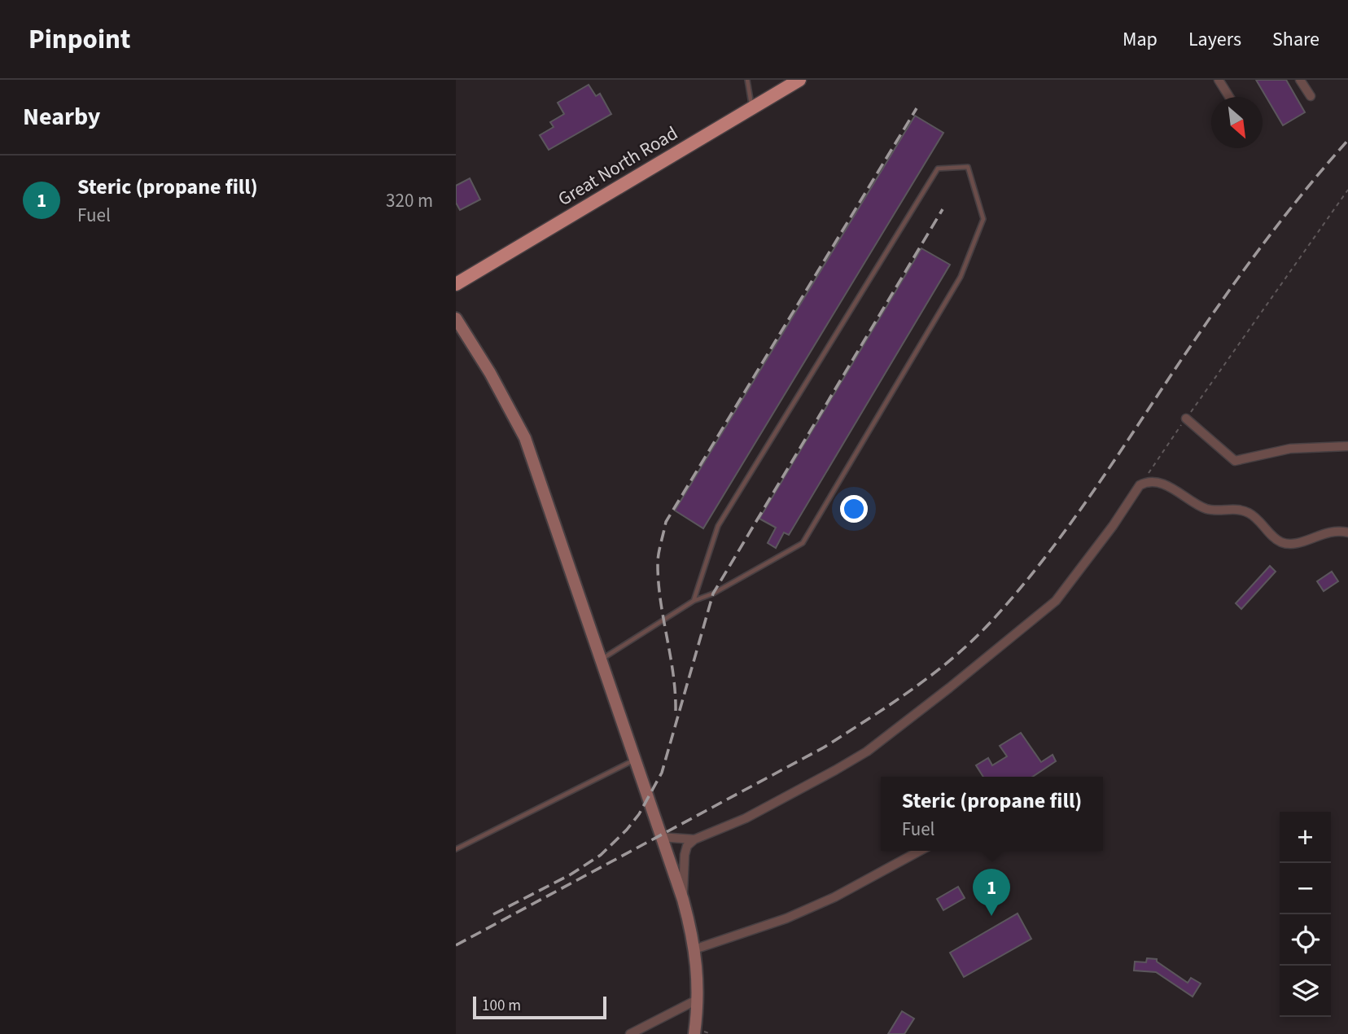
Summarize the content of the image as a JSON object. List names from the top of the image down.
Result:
{
  "streets": {
    "highway": ["Great North Road"]
  },
  "scale_bar": "100 m",
  "north": "bottom right",
  "page": {
    "header": "Pinpoint",
    "nav": ["Map", "Layers", "Share"],
    "heading": "Nearby",
    "list": [
      {
        "mark": "1",
        "name": "Steric (propane fill)",
        "note": "Fuel",
        "value": "320 m"
      }
    ],
    "popup": ["Steric (propane fill)", "Fuel"],
    "map_buttons": ["+", "−"],
    "pins": "1",
    "scale": "100 m"
  }
}
